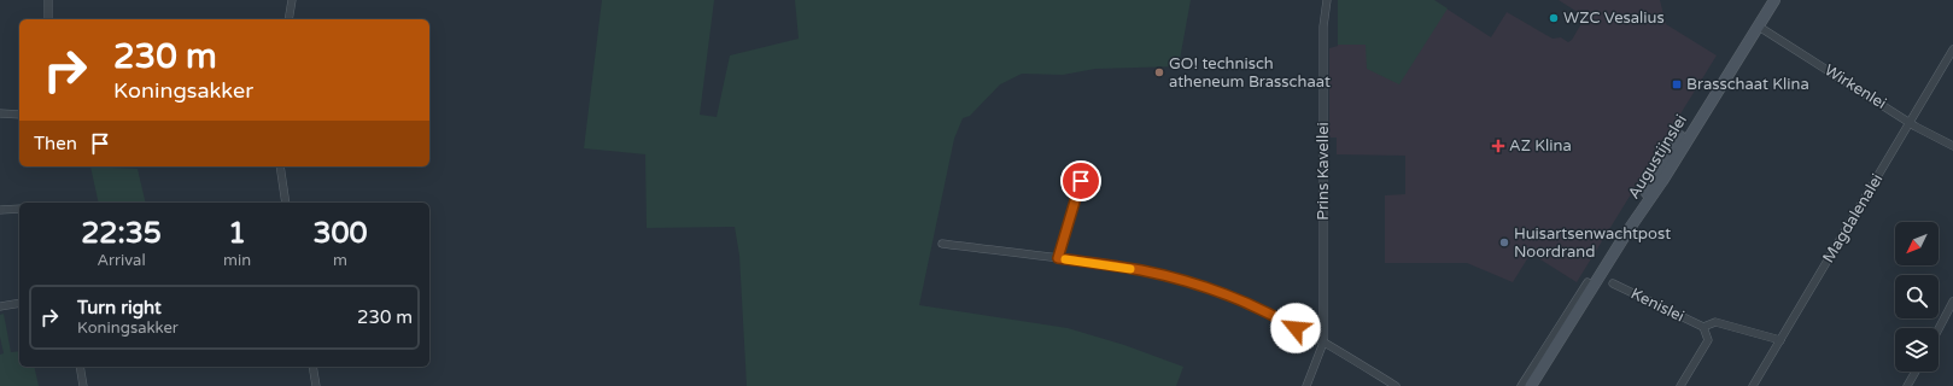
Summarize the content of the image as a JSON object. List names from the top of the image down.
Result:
{
  "streets": {
    "street": [
      "Wirkenlei",
      "Augustijnslei",
      "Prins Kavellei",
      "Magdalenalei",
      "Kenislei"
    ]
  },
  "crossings": [
    ["Wirkenlei", "Augustijnslei"],
    ["Wirkenlei", "Magdalenalei"],
    ["Magdalenalei", "Kenislei"]
  ],
  "places": {
    "other": ["WZC Vesalius", "GO! technisch atheneum Brasschaat", "Huisartsenwachtpost Noordrand"],
    "transit": ["Brasschaat Klina"],
    "health": ["AZ Klina"]
  },
  "north": "bottom left",
  "page": {
    "turn": ["230 m", "Koningsakker"],
    "then": "Then",
    "eta": [
      "22:35",
      "Arrival",
      "1",
      "min",
      "300",
      "m"
    ],
    "list": [
      {
        "name": "Turn right",
        "note": "Koningsakker",
        "value": "230 m"
      }
    ]
  }
}
